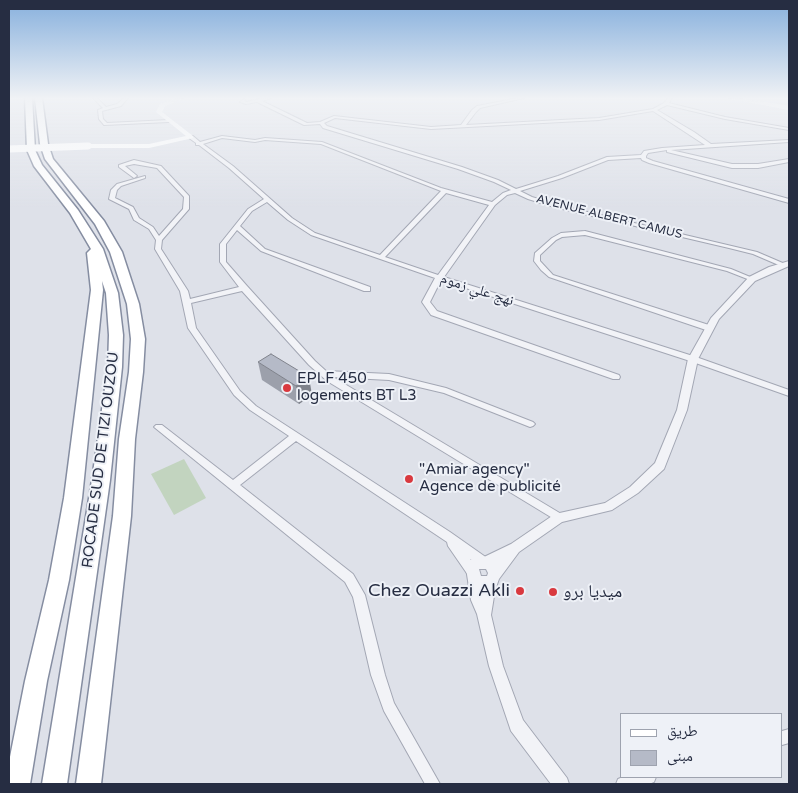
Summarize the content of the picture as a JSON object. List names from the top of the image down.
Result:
{
  "streets": {
    "highway": ["ROCADE SUD DE TIZI OUZOU"],
    "street": ["AVENUE ALBERT CAMUS", "نهج علي زموم"]
  },
  "places": [
    "EPLF 450 logements BT L3",
    "\"Amiar agency\" Agence de publicité",
    "Chez Ouazzi Akli",
    "ميديا برو"
  ],
  "legend": ["طريق", "مبنى"]
}
